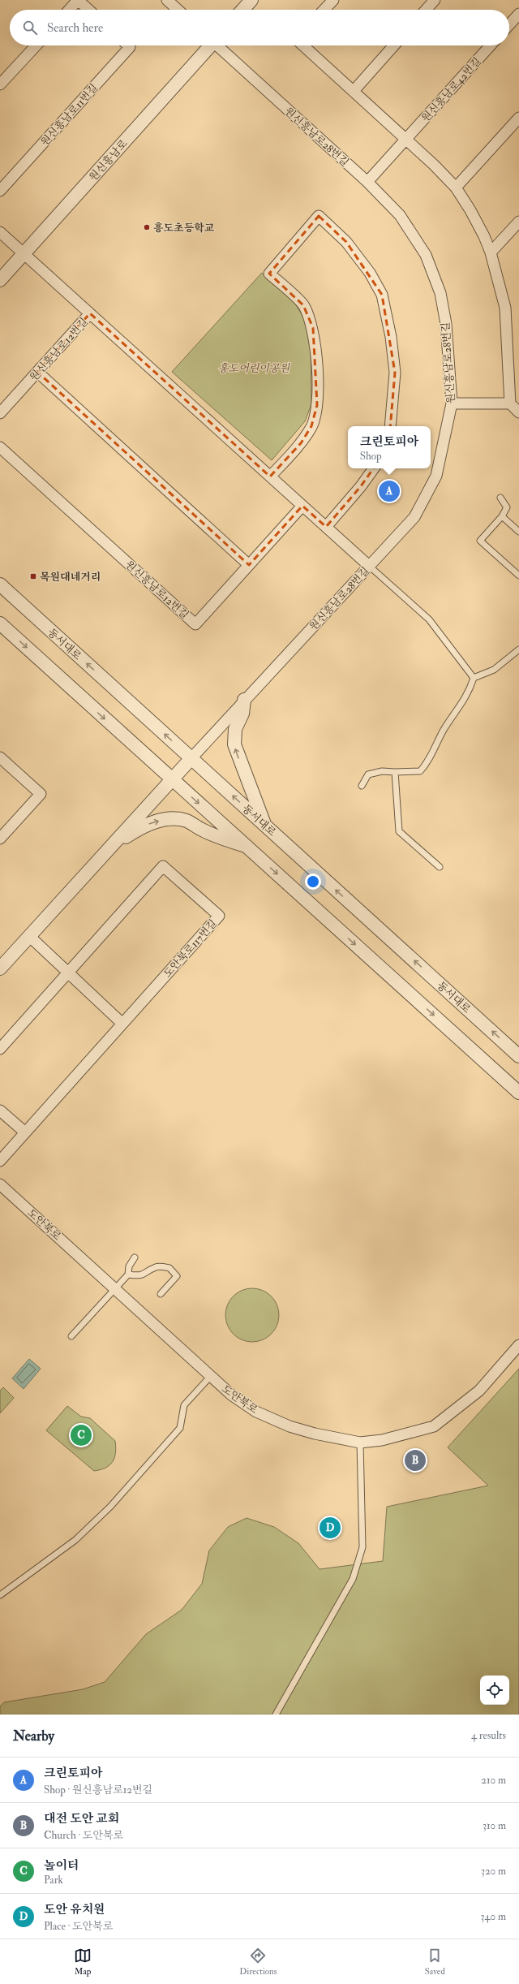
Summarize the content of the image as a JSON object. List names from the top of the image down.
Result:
{
  "streets": {
    "street": [
      "원신흥남로42번길",
      "원신흥남로11번길",
      "원신흥남로28번길",
      "원신흥남로",
      "원신흥남로12번길",
      "동서대로",
      "도안북로117번길",
      "도안북로"
    ]
  },
  "crossings": [
    ["원신흥남로42번길", "원신흥남로28번길"],
    ["원신흥남로28번길", "원신흥남로12번길"],
    ["원신흥남로28번길", "동서대로"],
    ["원신흥남로", "원신흥남로12번길"]
  ],
  "parks": ["홍도어린이공원"],
  "places": {
    "other": ["흥도초등학교"],
    "transit": ["목원대네거리"]
  },
  "page": {
    "search": "Search here",
    "popup": ["크린토피아", "Shop"],
    "pins": [
      "A",
      "C",
      "B",
      "D"
    ],
    "heading": ["Nearby", "4 results"],
    "list": [
      {
        "mark": "A",
        "name": "크린토피아",
        "note": "Shop · 원신흥남로12번길",
        "value": "210 m"
      },
      {
        "mark": "B",
        "name": "대전 도안 교회",
        "note": "Church · 도안북로",
        "value": "310 m"
      },
      {
        "mark": "C",
        "name": "놀이터",
        "note": "Park",
        "value": "320 m"
      },
      {
        "mark": "D",
        "name": "도안 유치원",
        "note": "Place · 도안북로",
        "value": "340 m"
      }
    ],
    "nav": ["Map", "Directions", "Saved"]
  }
}
